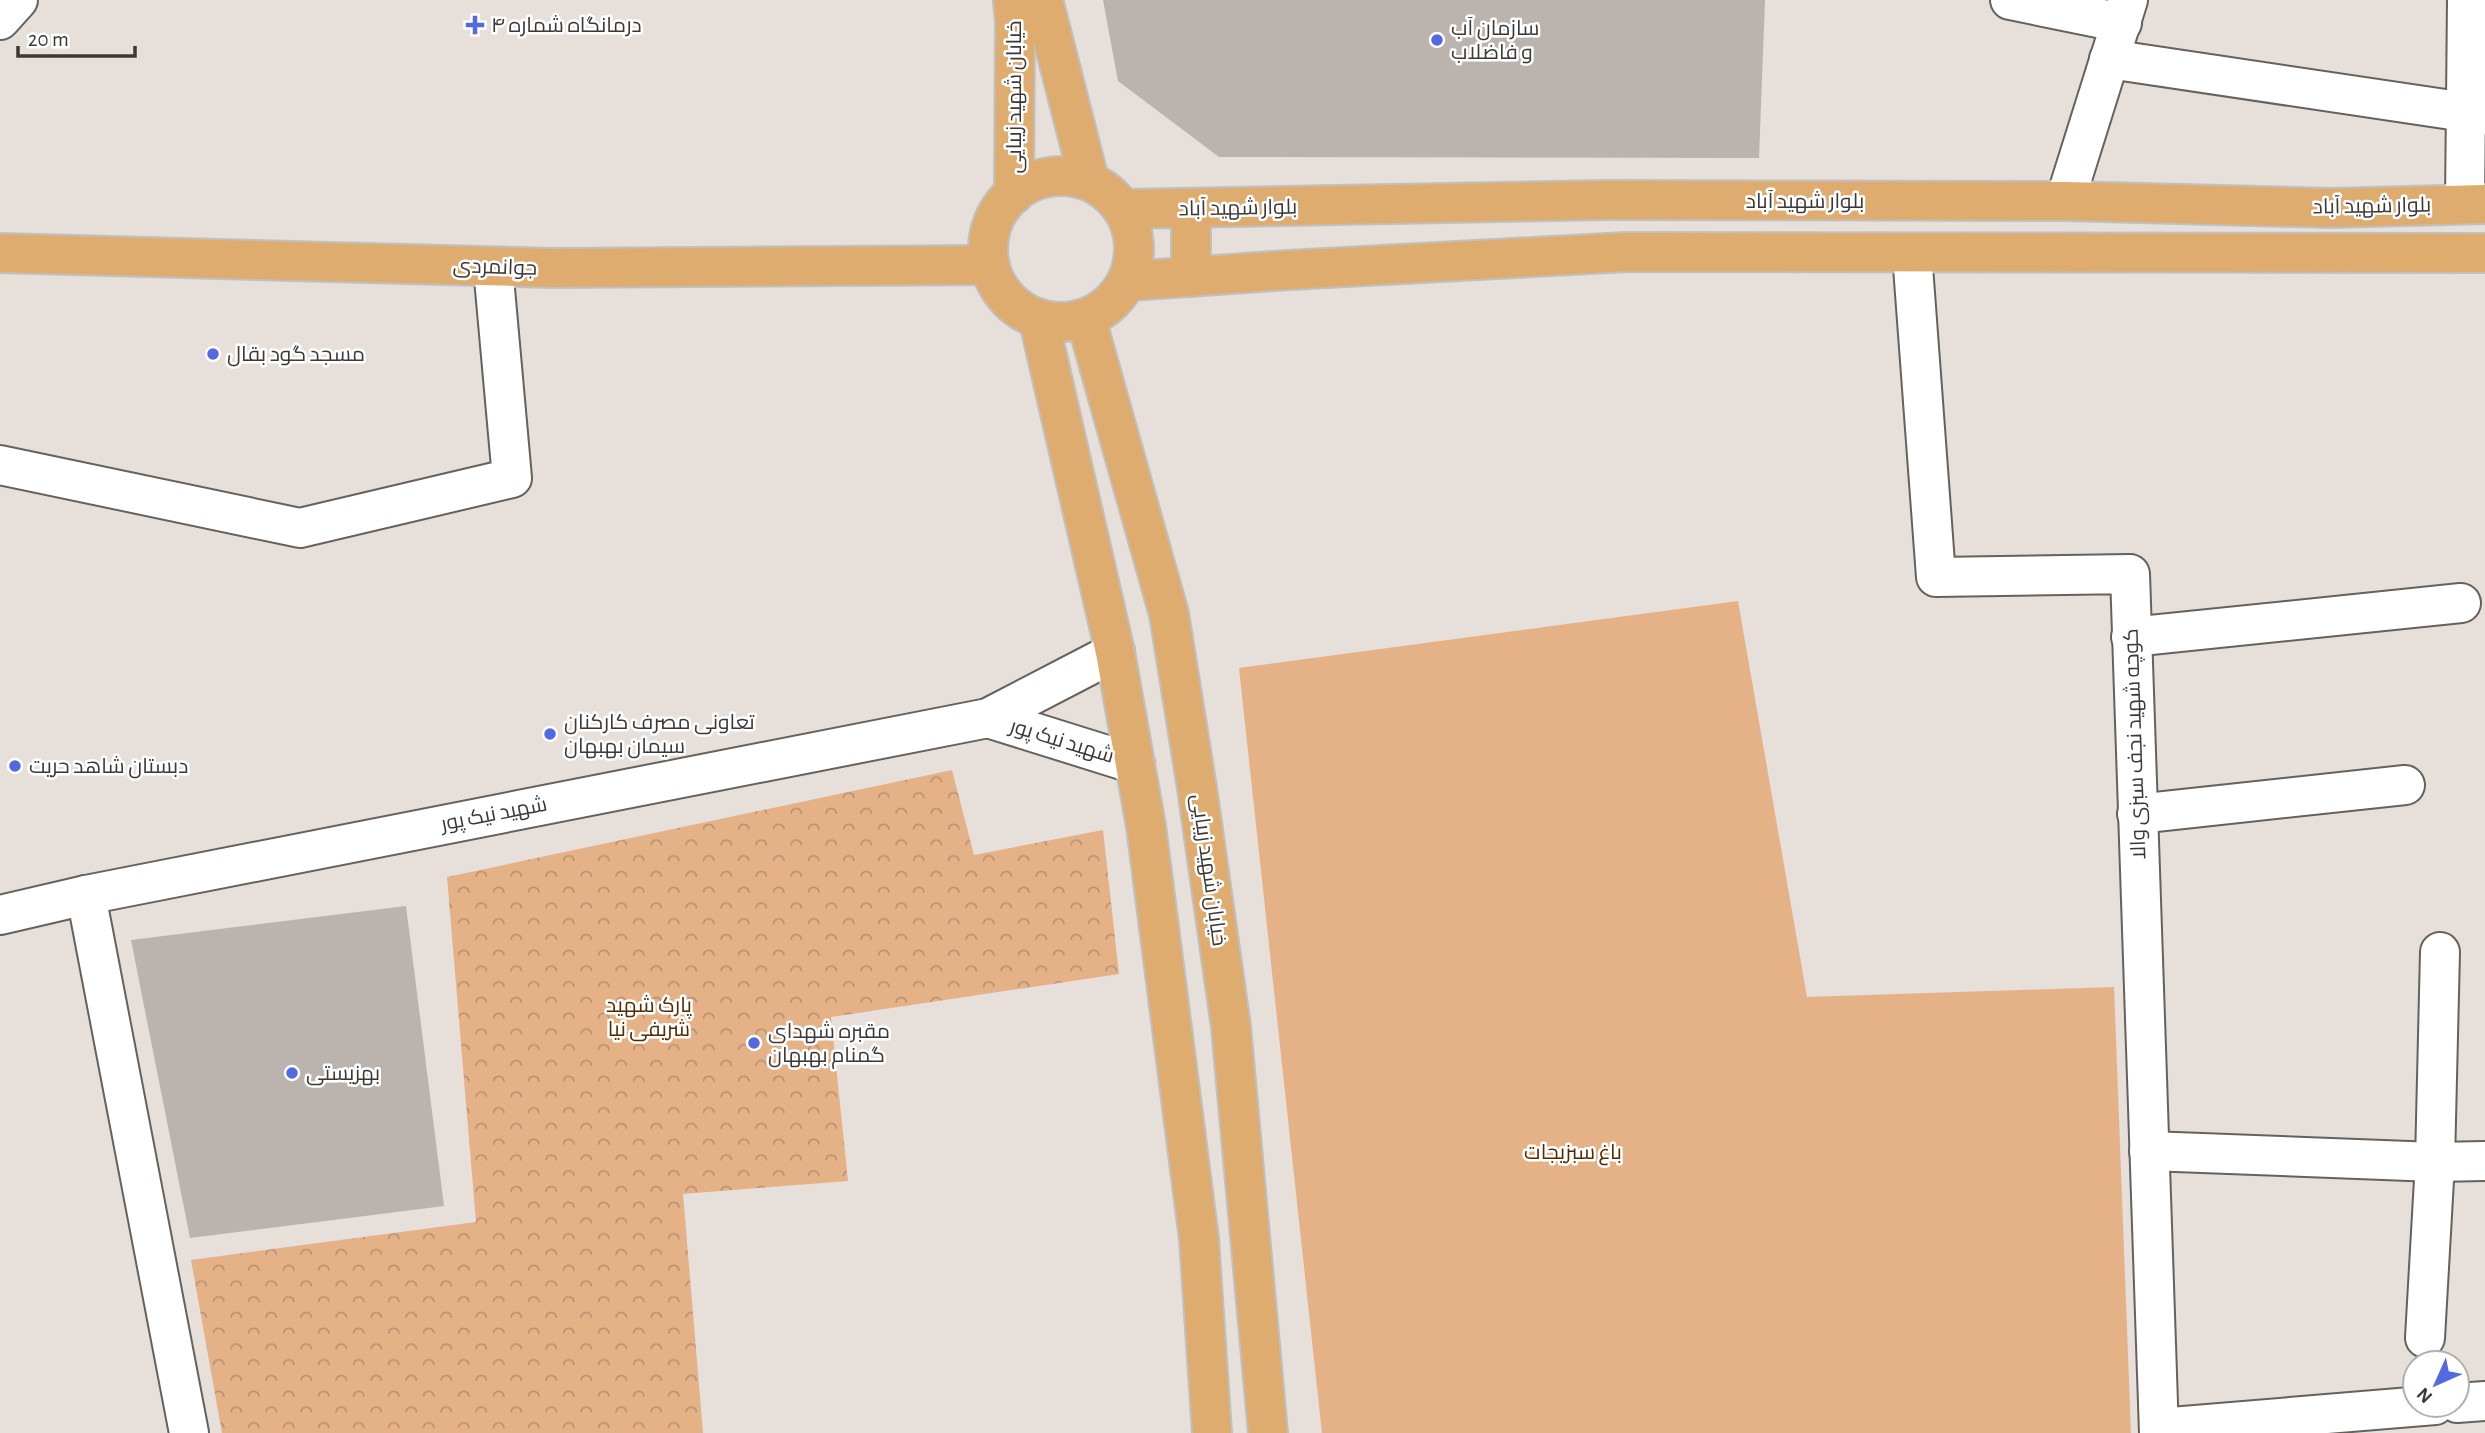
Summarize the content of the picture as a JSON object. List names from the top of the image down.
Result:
{
  "streets": {
    "main road": ["خیابان شهید زیبایی", "بلوار شهید آباد", "جوانمردی"],
    "street": ["شهید نیک پور", "کوچه شهید نجف سبزی والا"]
  },
  "crossings": [
    ["خیابان شهید زیبایی", "بلوار شهید آباد"],
    ["خیابان شهید زیبایی", "جوانمردی"],
    ["بلوار شهید آباد", "جوانمردی"]
  ],
  "parks": ["پارک شهید شریفی نیا", "باغ سبزیجات"],
  "places": {
    "health": ["درمانگاه شماره ۴"],
    "other": [
      "سازمان آب و فاضلاب",
      "مسجد گود بقال",
      "تعاونی مصرف کارکنان سیمان بهبهان",
      "دبستان شاهد حریت",
      "مقبره شهدای گمنام بهبهان",
      "بهزیستی"
    ]
  },
  "scale_bar": "20 m",
  "north": "bottom left"
}
